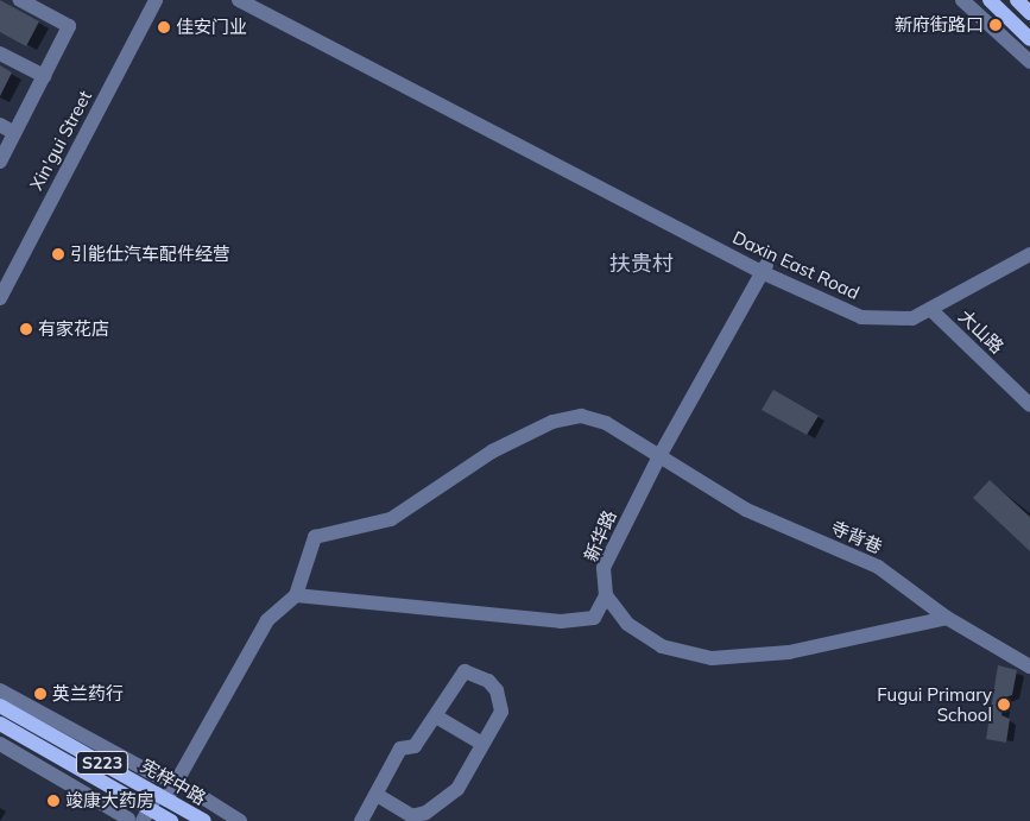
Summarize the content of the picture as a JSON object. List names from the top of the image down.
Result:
{
  "streets": {
    "main road": ["S223", "宪梓中路"],
    "street": [
      "Xin'gui Street",
      "Daxin East Road",
      "大山路",
      "新华路",
      "寺背巷"
    ]
  },
  "crossings": [
    ["Daxin East Road", "大山路"],
    ["Daxin East Road", "新华路"],
    ["新华路", "寺背巷"]
  ],
  "districts": ["扶贵村"],
  "places": [
    "新府街路口",
    "佳安门业",
    "引能仕汽车配件经营",
    "有家花店",
    "英兰药行",
    "Fugui Primary School",
    "竣康大药房"
  ]
}
